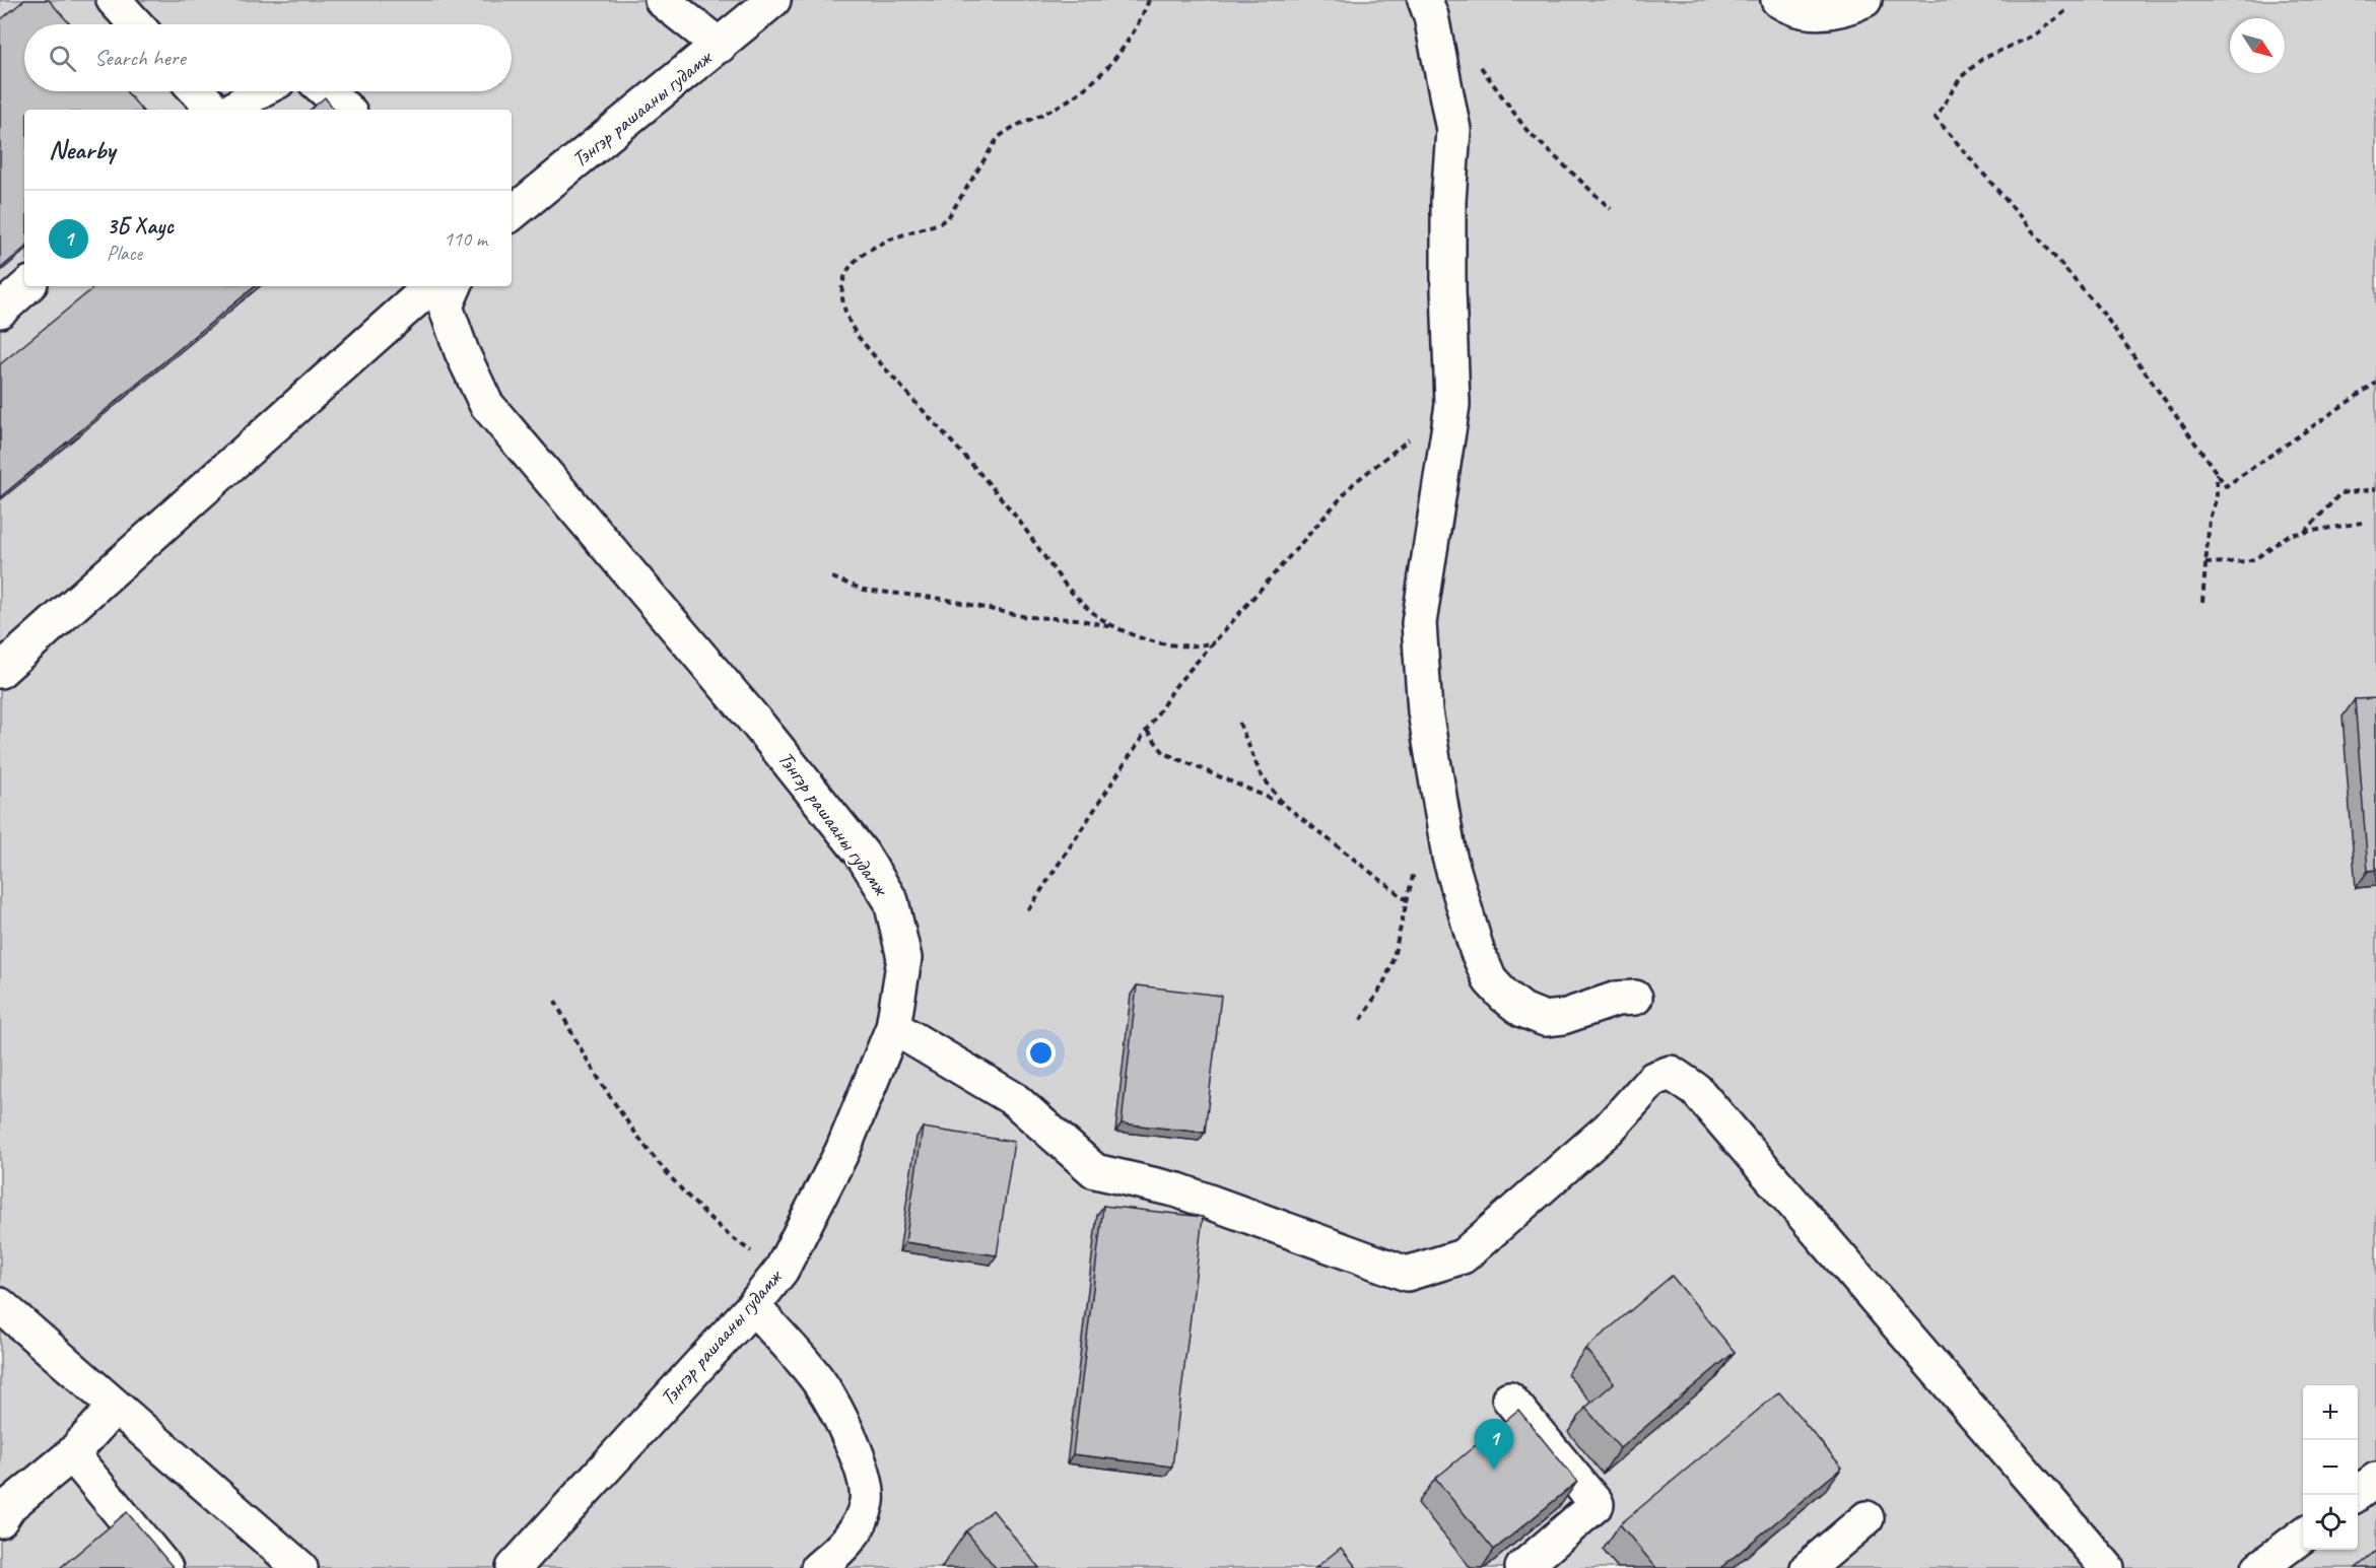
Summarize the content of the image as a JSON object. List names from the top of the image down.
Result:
{
  "streets": {
    "street": ["Тэнгэр рашааны гудамж"]
  },
  "north": "bottom right",
  "page": {
    "search": "Search here",
    "heading": "Nearby",
    "list": [
      {
        "mark": "1",
        "name": "3Б Хаус",
        "note": "Place",
        "value": "110 m"
      }
    ],
    "map_buttons": ["+", "−"],
    "pins": "1"
  }
}
